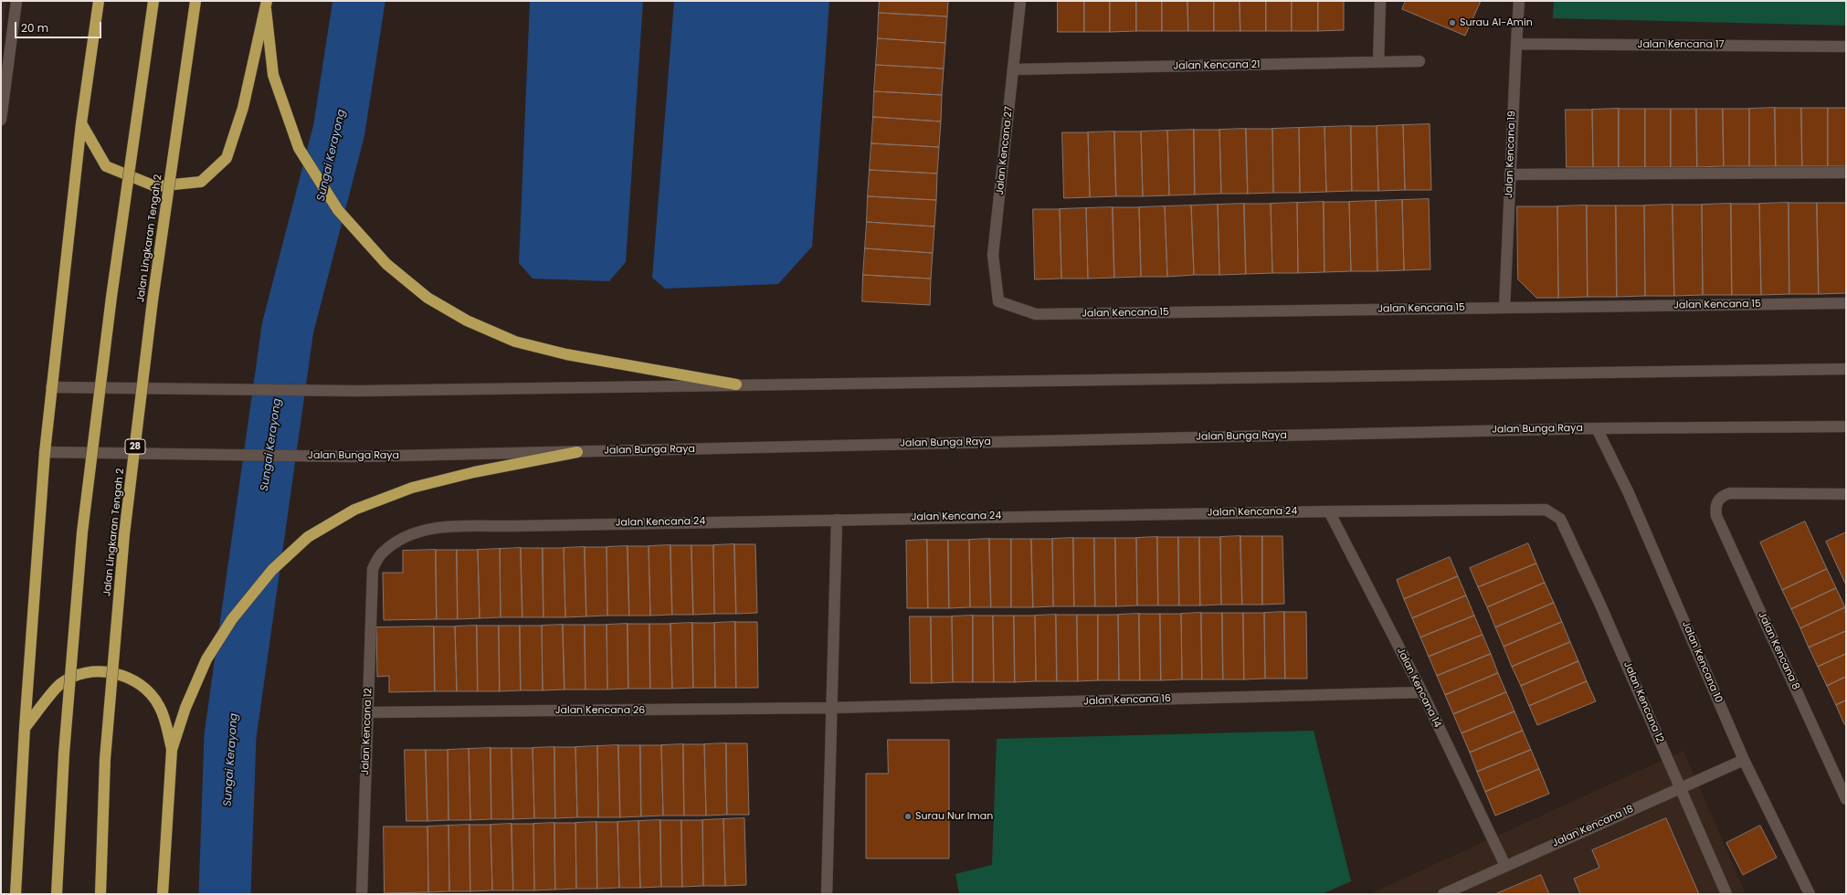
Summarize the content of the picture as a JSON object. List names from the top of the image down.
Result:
{
  "streets": {
    "highway": ["Jalan Lingkaran Tengah 2", "28"],
    "street": [
      "Jalan Kencana 17",
      "Jalan Kencana 21",
      "Jalan Kencana 27",
      "Jalan Kencana 19",
      "Jalan Kencana 15",
      "Jalan Bunga Raya",
      "Jalan Kencana 24",
      "Jalan Kencana 8",
      "Jalan Kencana 10",
      "Jalan Kencana 14",
      "Jalan Kencana 16",
      "Jalan Kencana 12",
      "Jalan Kencana 26",
      "Jalan Kencana 18"
    ]
  },
  "crossings": [
    ["Jalan Kencana 17", "Jalan Kencana 19"],
    ["Jalan Kencana 21", "Jalan Kencana 27"],
    ["Jalan Kencana 27", "Jalan Kencana 15"],
    ["Jalan Kencana 19", "Jalan Kencana 15"],
    ["Jalan Bunga Raya", "Jalan Kencana 10"],
    ["Jalan Kencana 24", "Jalan Kencana 14"],
    ["Jalan Kencana 24", "Jalan Kencana 12"],
    ["Jalan Kencana 10", "Jalan Kencana 18"],
    ["Jalan Kencana 14", "Jalan Kencana 16"],
    ["Jalan Kencana 14", "Jalan Kencana 18"],
    ["Jalan Kencana 16", "Jalan Kencana 26"],
    ["Jalan Kencana 12", "Jalan Kencana 26"],
    ["Jalan Kencana 12", "Jalan Kencana 18"]
  ],
  "water": ["Sungai Kerayong"],
  "places": ["Surau Al-Amin", "Surau Nur Iman"],
  "scale_bar": "20 m"
}
